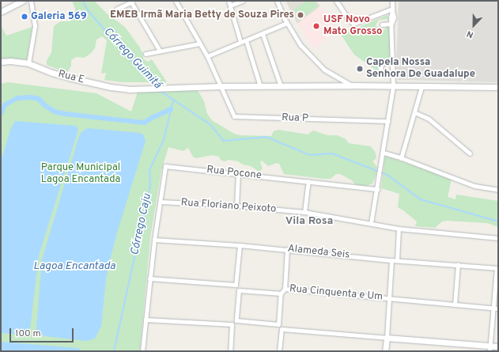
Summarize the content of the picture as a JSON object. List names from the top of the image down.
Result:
{
  "streets": {
    "street": [
      "Rua E",
      "Rua P",
      "Rua Pocone",
      "Rua Floriano Peixoto",
      "Alameda Seis",
      "Rua Cinquenta e Um"
    ]
  },
  "crossings": [
    ["Rua E", "Rua P"],
    ["Rua Pocone", "Rua Floriano Peixoto"],
    ["Rua Pocone", "Alameda Seis"],
    ["Alameda Seis", "Rua Cinquenta e Um"]
  ],
  "districts": ["Vila Rosa"],
  "water": ["Córrego Guimitá", "Córrego Caju", "Lagoa Encantada"],
  "parks": ["Parque Municipal Lagoa Encantada"],
  "places": [
    "EMEB Irmã Maria Betty de Souza Pires",
    "Galeria 569",
    "USF Novo Mato Grosso",
    "Capela Nossa Senhora De Guadalupe"
  ],
  "scale_bar": "100 m",
  "north": "bottom"
}
